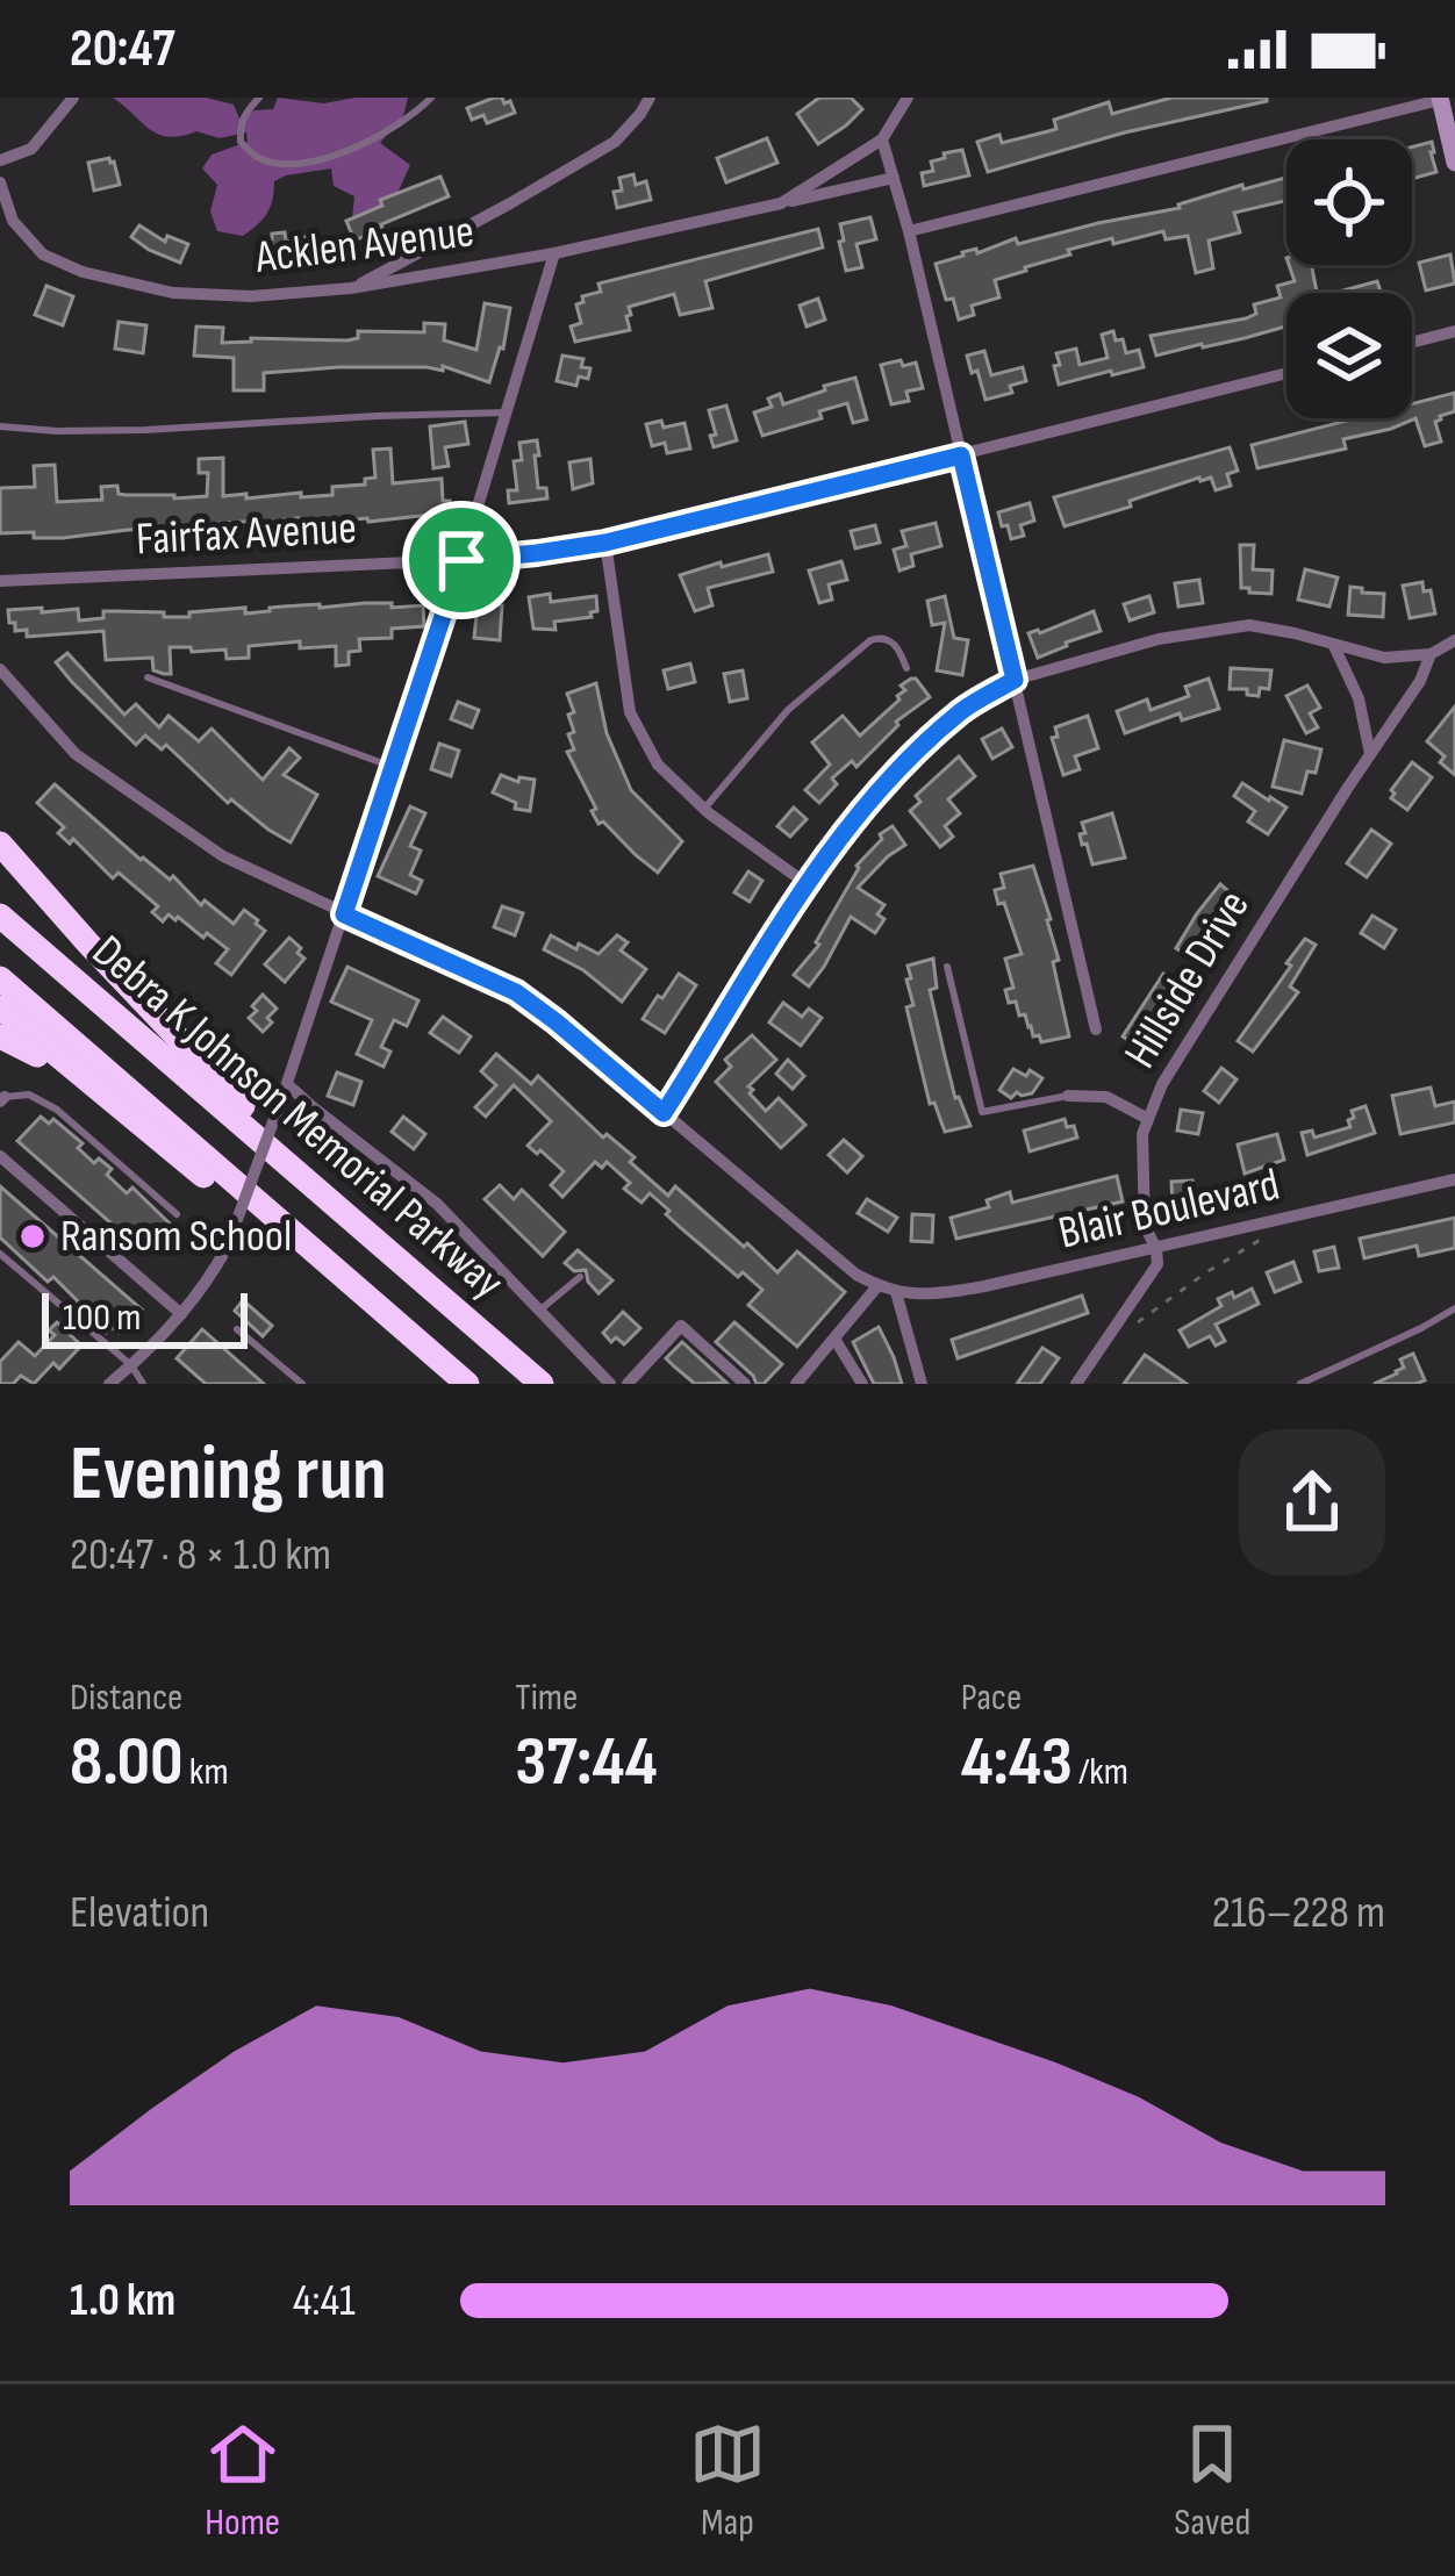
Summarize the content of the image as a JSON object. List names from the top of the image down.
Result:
{
  "streets": {
    "highway": ["Debra K Johnson Memorial Parkway"],
    "street": [
      "Acklen Avenue",
      "Fairfax Avenue",
      "Hillside Drive",
      "Blair Boulevard"
    ]
  },
  "crossings": [
    ["Hillside Drive", "Blair Boulevard"]
  ],
  "places": ["Ransom School"],
  "scale_bar": "100 m",
  "page": {
    "status": "20:47",
    "scale": "100 m",
    "heading": ["Evening run", "20:47 · 8 × 1.0 km"],
    "stats": [
      ["Distance", "8.00 km"],
      ["Time", "37:44"],
      ["Pace", "4:43 /km"]
    ],
    "chart": ["Elevation", "216–228 m"],
    "list": [
      {
        "name": "1.0 km",
        "note": "4:41"
      }
    ],
    "tabs": ["Home", "Map", "Saved"]
  }
}
